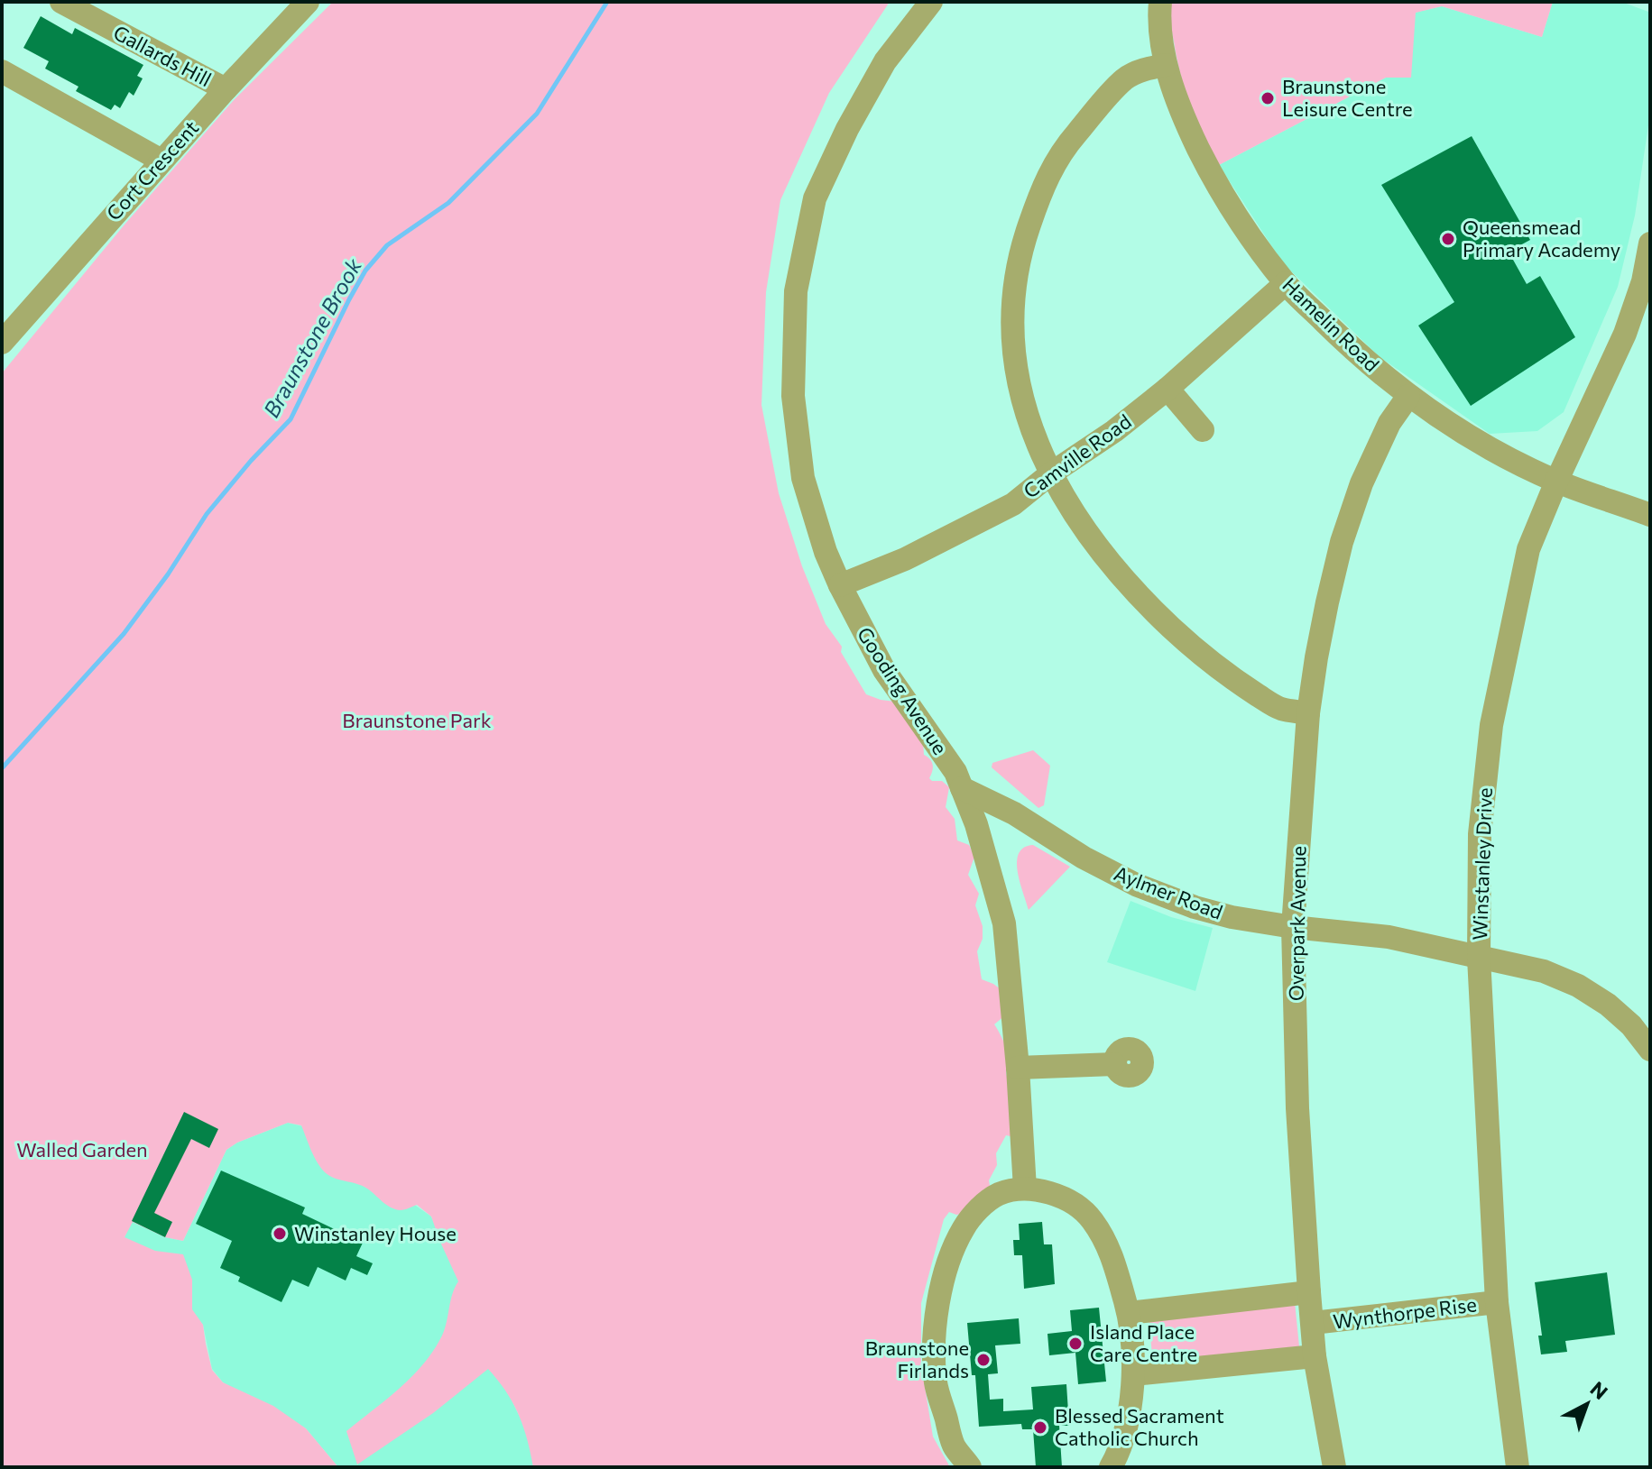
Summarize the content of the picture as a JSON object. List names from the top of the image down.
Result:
{
  "streets": {
    "street": [
      "Gallards Hill",
      "Cort Crescent",
      "Hamelin Road",
      "Camville Road",
      "Gooding Avenue",
      "Winstanley Drive",
      "Aylmer Road",
      "Overpark Avenue",
      "Wynthorpe Rise"
    ]
  },
  "crossings": [
    ["Gallards Hill", "Cort Crescent"],
    ["Hamelin Road", "Camville Road"],
    ["Hamelin Road", "Winstanley Drive"],
    ["Hamelin Road", "Overpark Avenue"],
    ["Camville Road", "Gooding Avenue"],
    ["Gooding Avenue", "Aylmer Road"],
    ["Winstanley Drive", "Aylmer Road"],
    ["Winstanley Drive", "Wynthorpe Rise"],
    ["Aylmer Road", "Overpark Avenue"],
    ["Overpark Avenue", "Wynthorpe Rise"]
  ],
  "water": ["Braunstone Brook"],
  "parks": ["Braunstone Park", "Walled Garden"],
  "places": [
    "Braunstone Leisure Centre",
    "Queensmead Primary Academy",
    "Winstanley House",
    "Island Place Care Centre",
    "Braunstone Firlands",
    "Blessed Sacrament Catholic Church"
  ],
  "north": "top right"
}
